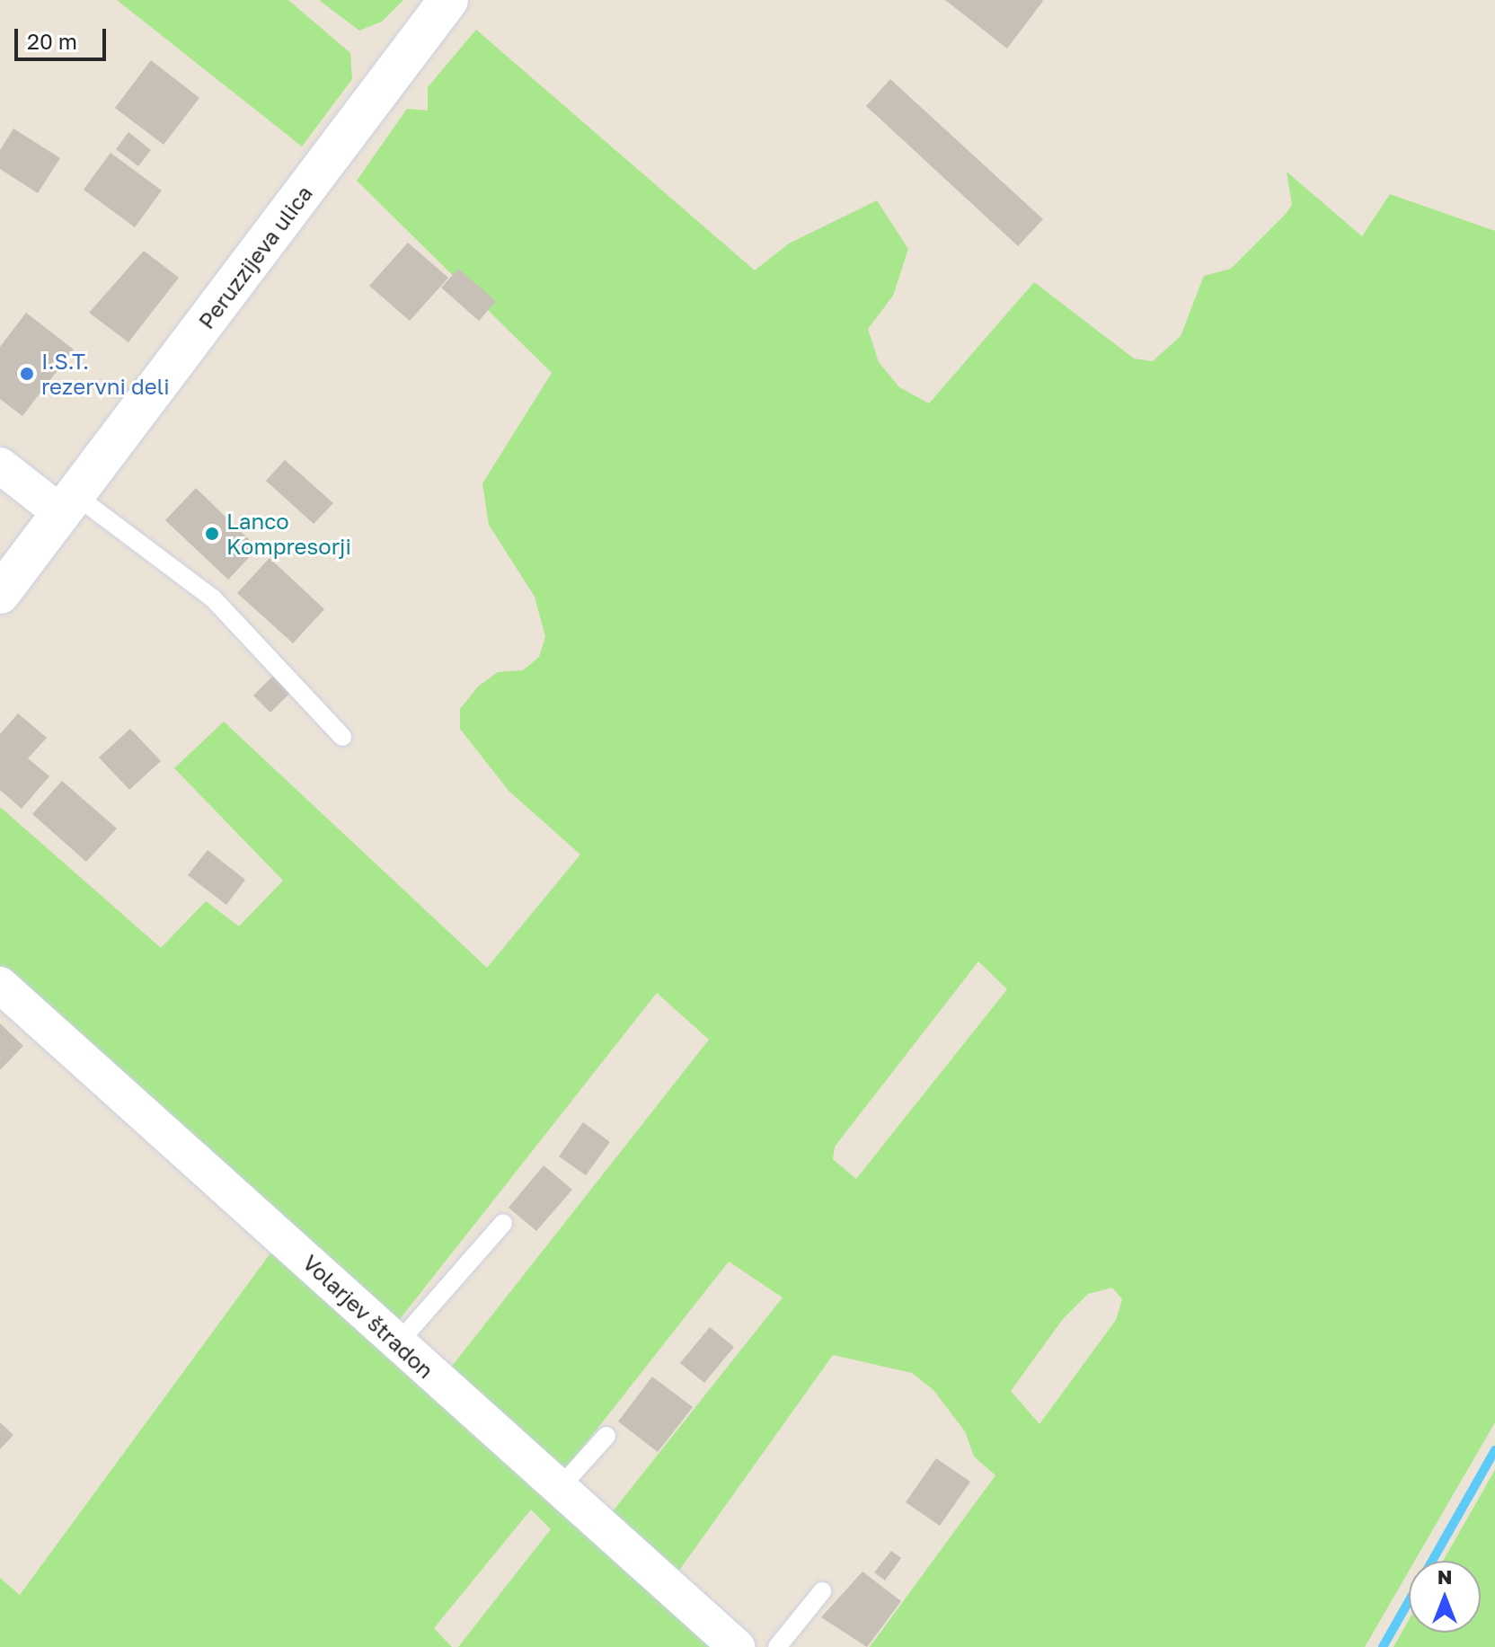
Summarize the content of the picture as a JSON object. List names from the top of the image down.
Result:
{
  "streets": {
    "main road": ["Peruzzijeva ulica"],
    "street": ["Volarjev štradon"]
  },
  "places": ["I.S.T. rezervni deli", "Lanco Kompresorji"],
  "scale_bar": "20 m",
  "north": "top"
}
